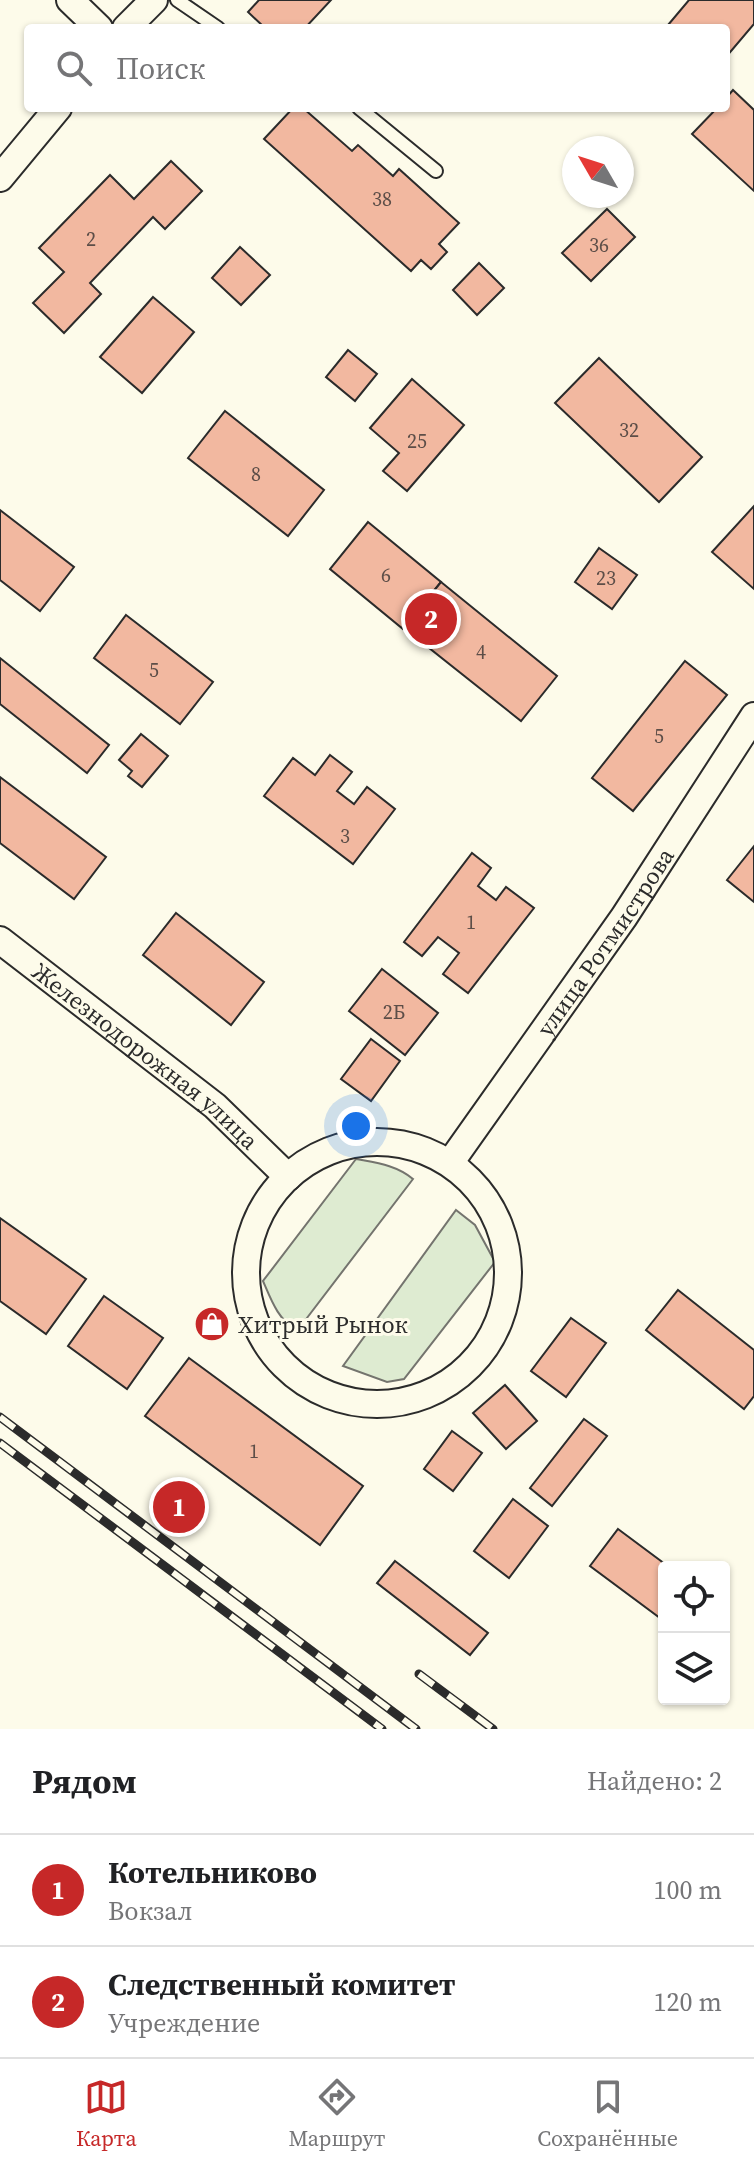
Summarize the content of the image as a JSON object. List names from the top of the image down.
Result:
{
  "streets": {
    "street": ["улица Ротмистрова", "Железнодорожная улица"]
  },
  "crossings": [
    ["улица Ротмистрова", "Железнодорожная улица"]
  ],
  "places": {
    "shop": ["Хитрый Рынок"]
  },
  "house_numbers": [
    "38",
    "2",
    "36",
    "32",
    "25",
    "8",
    "6",
    "23",
    "4",
    "5",
    "5",
    "3",
    "1",
    "2Б",
    "1"
  ],
  "north": "top left",
  "page": {
    "search": "Поиск",
    "pins": ["2", "1"],
    "heading": ["Рядом", "Найдено: 2"],
    "list": [
      {
        "mark": "1",
        "name": "Котельниково",
        "note": "Вокзал",
        "value": "100 m"
      },
      {
        "mark": "2",
        "name": "Следственный комитет",
        "note": "Учреждение",
        "value": "120 m"
      }
    ],
    "nav": ["Карта", "Маршрут", "Сохранённые"]
  }
}
